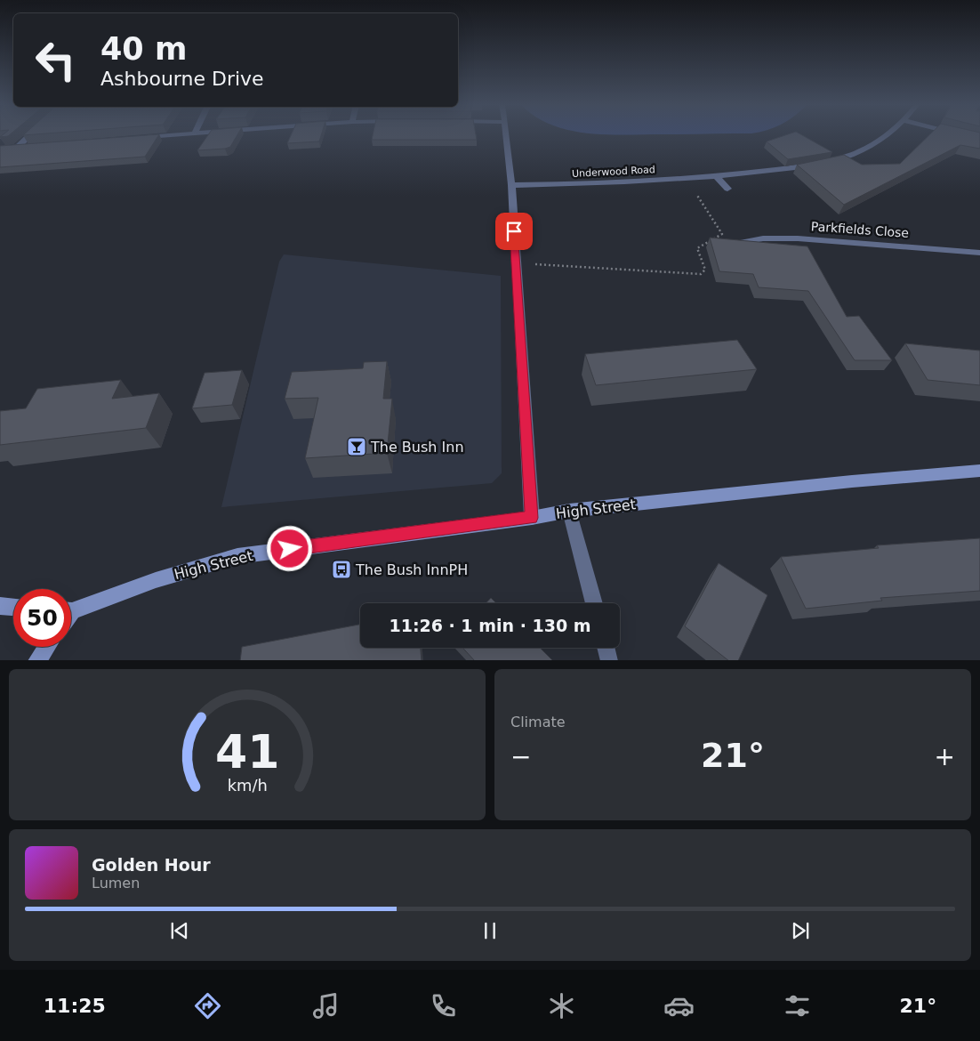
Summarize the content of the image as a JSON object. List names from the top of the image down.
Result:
{
  "streets": {
    "main road": ["High Street"],
    "street": ["Underwood Road", "Parkfields Close"]
  },
  "places": {
    "bar": ["The Bush Inn"],
    "bus stop": ["The Bush InnPH"]
  },
  "page": {
    "turn": ["40 m", "Ashbourne Drive"],
    "limit": "50",
    "trip": "11:26 · 1 min · 130 m",
    "tile": "Climate",
    "heat": ["−", "21°", "+"],
    "song": ["Golden Hour", "Lumen"],
    "tabs": ["11:25", "21°"],
    "gauge": ["41", "km/h"]
  }
}
